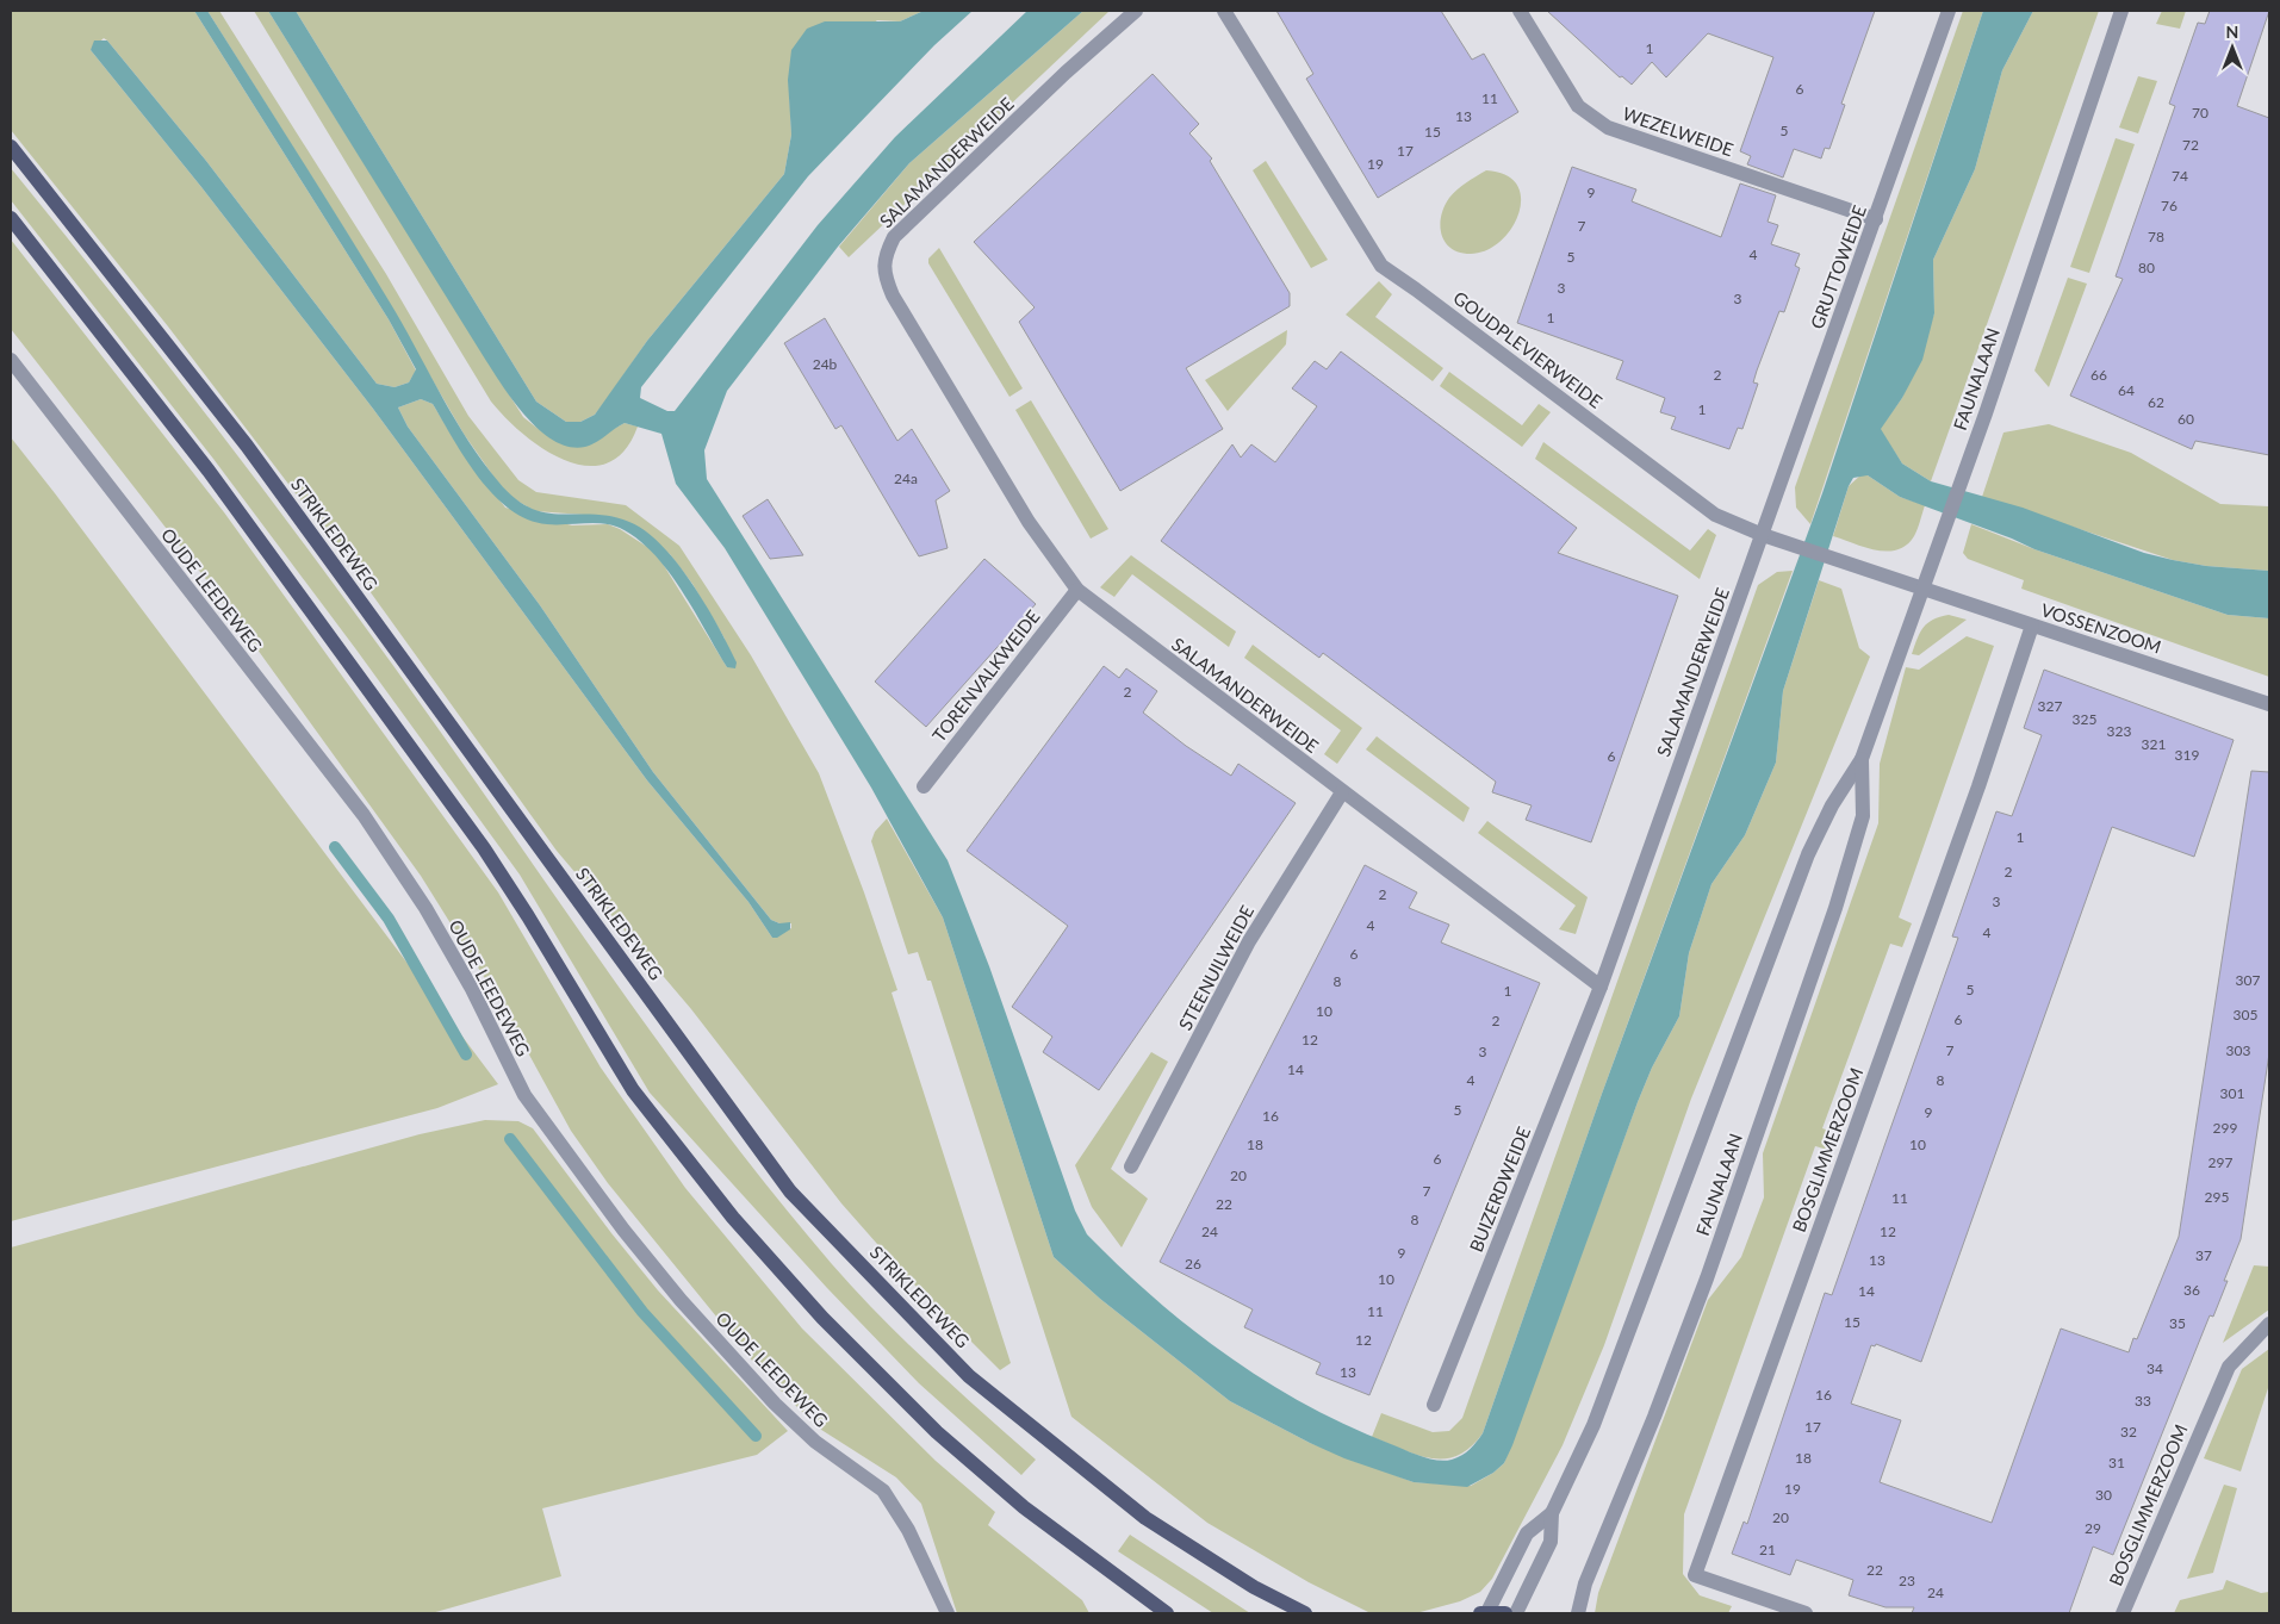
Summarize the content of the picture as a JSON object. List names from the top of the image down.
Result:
{
  "streets": {
    "main road": ["STRIKLEDEWEG"],
    "street": [
      "WEZELWEIDE",
      "SALAMANDERWEIDE",
      "GRUTTOWEIDE",
      "GOUDPLEVIERWEIDE",
      "FAUNALAAN",
      "OUDE LEEDEWEG",
      "VOSSENZOOM",
      "TORENVALKWEIDE",
      "STEENUILWEIDE",
      "BOSGLIMMERZOOM",
      "BUIZERDWEIDE"
    ]
  },
  "crossings": [
    ["WEZELWEIDE", "GRUTTOWEIDE"],
    ["SALAMANDERWEIDE", "GRUTTOWEIDE"],
    ["SALAMANDERWEIDE", "GOUDPLEVIERWEIDE"],
    ["SALAMANDERWEIDE", "TORENVALKWEIDE"],
    ["SALAMANDERWEIDE", "STEENUILWEIDE"],
    ["SALAMANDERWEIDE", "BUIZERDWEIDE"],
    ["GRUTTOWEIDE", "GOUDPLEVIERWEIDE"],
    ["GOUDPLEVIERWEIDE", "FAUNALAAN"],
    ["GOUDPLEVIERWEIDE", "VOSSENZOOM"],
    ["FAUNALAAN", "VOSSENZOOM"],
    ["VOSSENZOOM", "BOSGLIMMERZOOM"]
  ],
  "house_numbers": [
    "1",
    "6",
    "11",
    "70",
    "13",
    "5",
    "15",
    "72",
    "17",
    "19",
    "74",
    "9",
    "76",
    "7",
    "78",
    "4",
    "5",
    "80",
    "3",
    "3",
    "1",
    "24b",
    "2",
    "66",
    "64",
    "62",
    "1",
    "60",
    "24a",
    "2",
    "327",
    "325",
    "323",
    "321",
    "319",
    "6",
    "1",
    "2",
    "2",
    "3",
    "4",
    "4",
    "6",
    "307",
    "8",
    "5",
    "1",
    "10",
    "305",
    "6",
    "2",
    "12",
    "7",
    "303",
    "3",
    "14",
    "4",
    "8",
    "301",
    "5",
    "9",
    "16",
    "299",
    "18",
    "10",
    "6",
    "297",
    "20",
    "7",
    "295",
    "11",
    "22",
    "8",
    "24",
    "12",
    "9",
    "37",
    "13",
    "26",
    "10",
    "36",
    "14",
    "11",
    "15",
    "35",
    "12",
    "34",
    "13",
    "16",
    "33",
    "17",
    "32",
    "18",
    "31",
    "19",
    "30",
    "20",
    "29",
    "21",
    "22",
    "23",
    "24"
  ],
  "north": "top"
}
